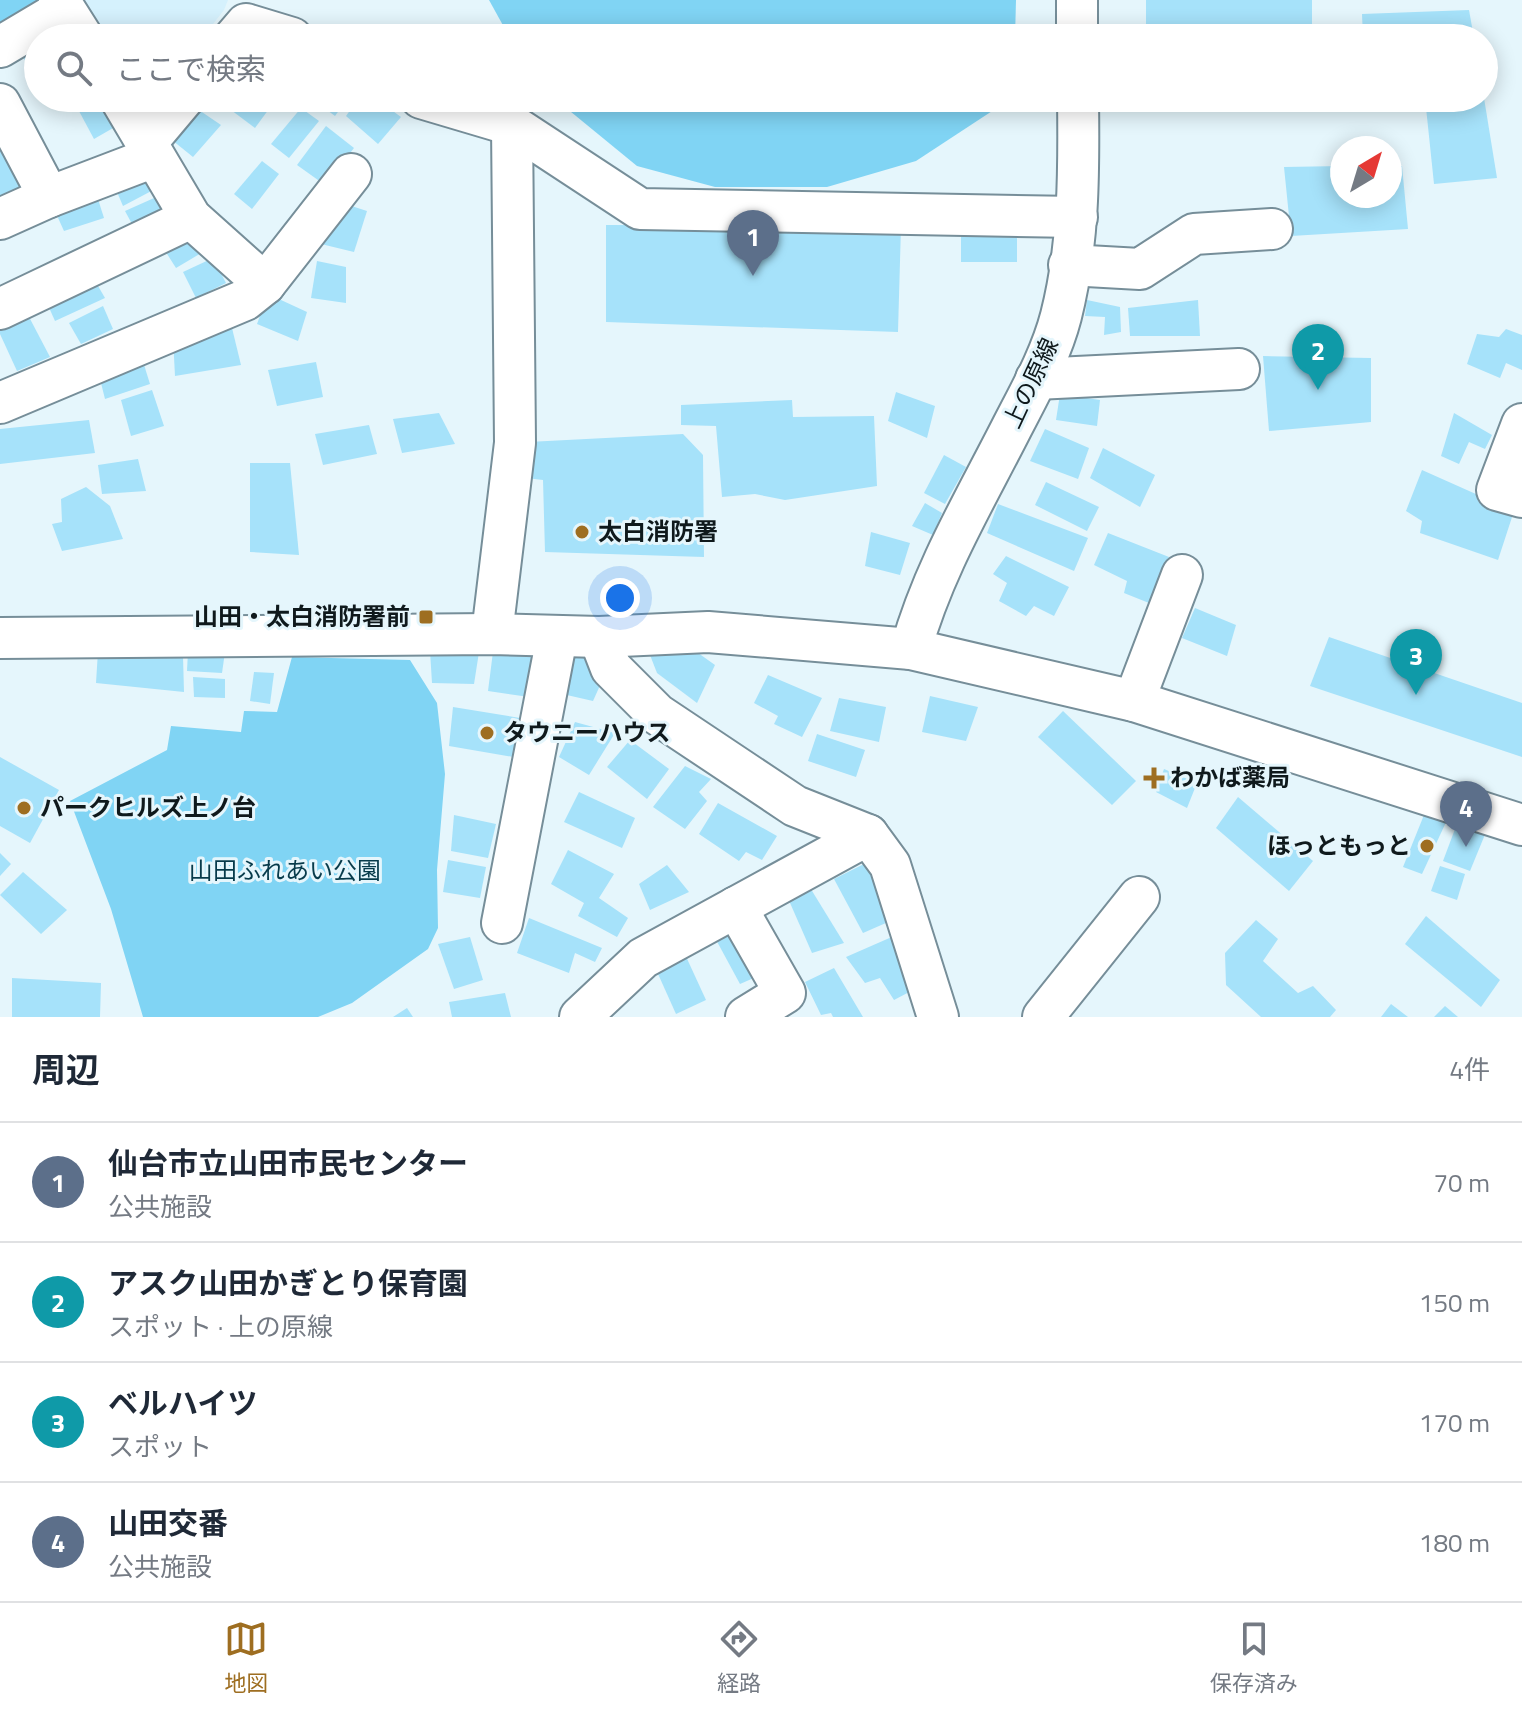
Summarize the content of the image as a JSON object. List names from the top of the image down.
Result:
{
  "streets": {
    "street": ["上の原線"]
  },
  "parks": ["山田ふれあい公園"],
  "places": {
    "other": [
      "太白消防署",
      "タウニーハウス",
      "パークヒルズ上ノ台",
      "ほっともっと"
    ],
    "transit": ["山田・太白消防署前"],
    "health": ["わかば薬局"]
  },
  "north": "top right",
  "page": {
    "search": "ここで検索",
    "pins": [
      "1",
      "2",
      "3",
      "4"
    ],
    "heading": ["周辺", "4件"],
    "list": [
      {
        "mark": "1",
        "name": "仙台市立山田市民センター",
        "note": "公共施設",
        "value": "70 m"
      },
      {
        "mark": "2",
        "name": "アスク山田かぎとり保育園",
        "note": "スポット · 上の原線",
        "value": "150 m"
      },
      {
        "mark": "3",
        "name": "ベルハイツ",
        "note": "スポット",
        "value": "170 m"
      },
      {
        "mark": "4",
        "name": "山田交番",
        "note": "公共施設",
        "value": "180 m"
      }
    ],
    "nav": ["地図", "経路", "保存済み"]
  }
}
